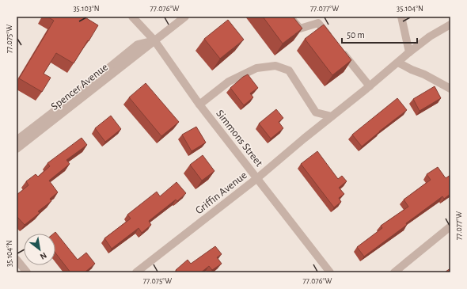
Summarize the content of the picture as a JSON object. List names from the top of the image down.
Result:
{
  "streets": {
    "street": ["Spencer Avenue", "Simmons Street", "Griffin Avenue"]
  },
  "crossings": [
    ["Spencer Avenue", "Simmons Street"],
    ["Simmons Street", "Griffin Avenue"]
  ],
  "scale_bar": "50 m",
  "north": "bottom right",
  "coordinates": [
    "35.103°N",
    "77.076°W",
    "77.077°W",
    "35.104°N",
    "77.075°W"
  ]
}
